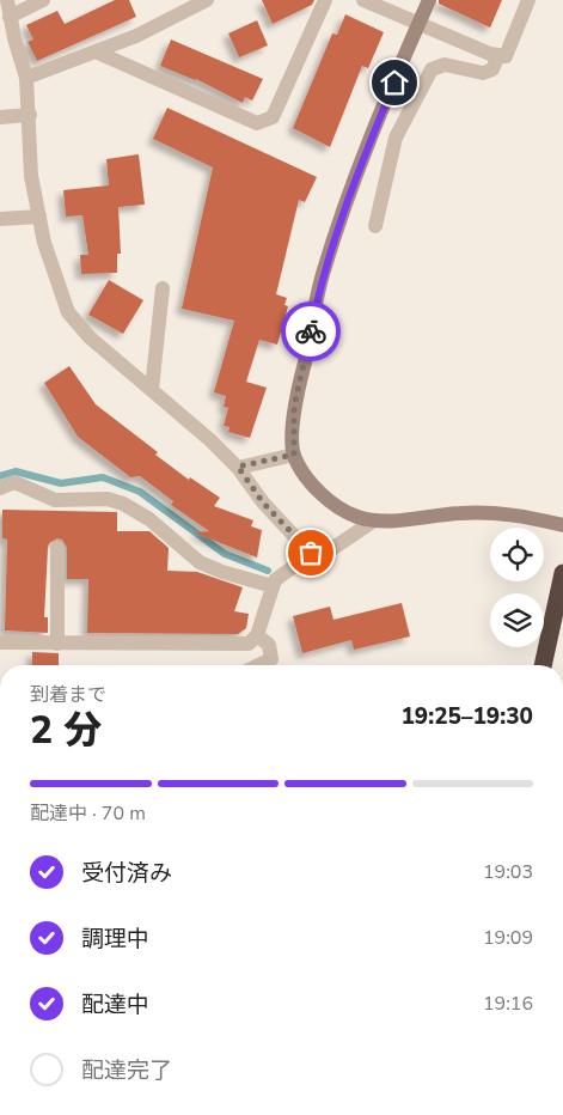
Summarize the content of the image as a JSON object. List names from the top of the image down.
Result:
{
  "page": {
    "heading": ["2 分", "到着まで", "19:25–19:30"],
    "bar": "配達中 · 70 m",
    "list": [
      ["受付済み", "19:03"],
      ["調理中", "19:09"],
      ["配達中", "19:16"],
      "配達完了"
    ]
  }
}
